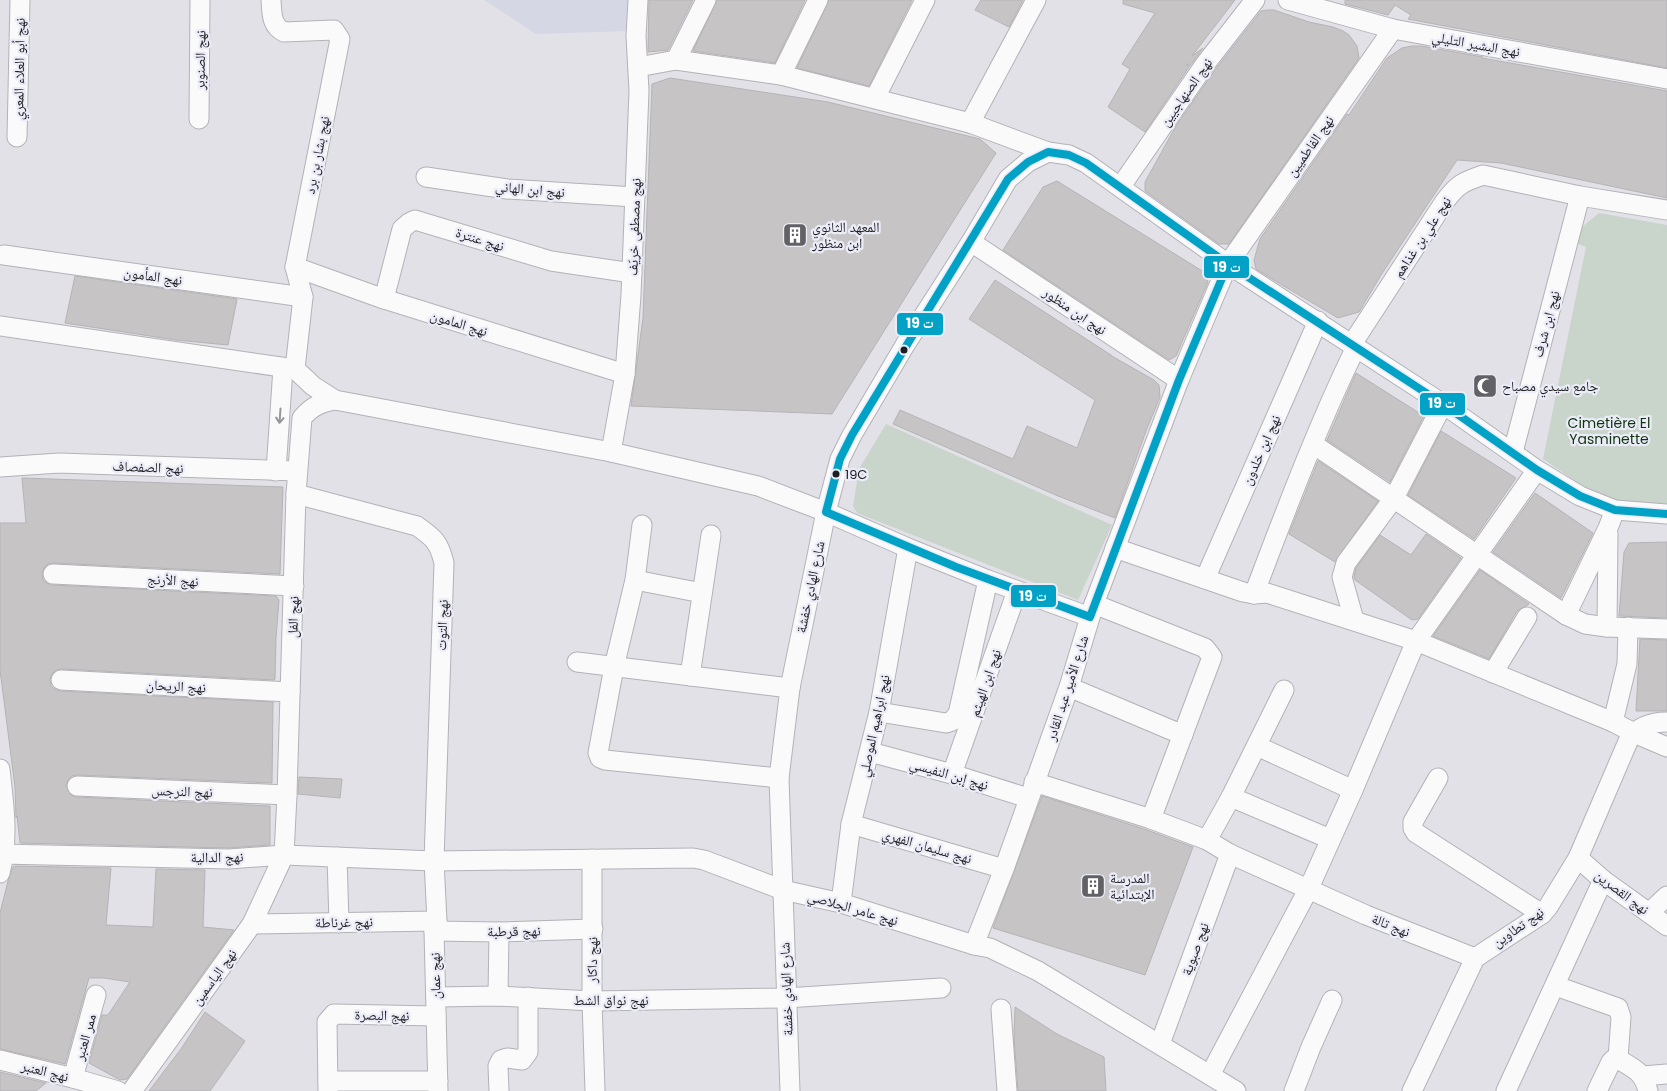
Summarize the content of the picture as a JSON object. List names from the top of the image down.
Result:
{
  "streets": {
    "street": [
      "نهج البشير التليلي",
      "نهج الصنوبر",
      "نهج أبو العلاء المعري",
      "نهج الصنهاجيين",
      "نهج الفاطميين",
      "نهج بشار بن برد",
      "نهج ابن الهاني",
      "نهج مصطفى خريّف",
      "نهج علي بن غذاهم",
      "نهج عنترة",
      "نهج المأمون",
      "نهج ابن منظور",
      "نهج المامون",
      "نهج ابن شرف",
      "نهج ابن خلدون",
      "نهج الصفصاف",
      "نهج الأرنج",
      "شارع الهادي خفشة",
      "نهج الفل",
      "نهج التوت",
      "نهج ابن الهيثم",
      "نهج الريحان",
      "شارع الأمير عبد القادر",
      "نهج ابراهيم الموصلي",
      "نهج إبن النفيسي",
      "نهج النرجس",
      "نهج سليمان الفهري",
      "نهج الدالية",
      "نهج القصرين",
      "نهج عامر الجلاصي",
      "نهج غرناطة",
      "نهج تالة",
      "نهج تطاوين",
      "نهج قرطبة",
      "نهج صبوية",
      "نهج داكار",
      "نهج عمان",
      "نهج الياسمين",
      "نهج نواق الشط",
      "نهج البصرة",
      "ممر العنبر",
      "نهج العنبر"
    ]
  },
  "crossings": [
    ["نهج البشير التليلي", "نهج الفاطميين"],
    ["نهج الفاطميين", "شارع الأمير عبد القادر"],
    ["نهج بشار بن برد", "نهج المأمون"],
    ["نهج بشار بن برد", "نهج المامون"],
    ["نهج بشار بن برد", "نهج الصفصاف"],
    ["نهج ابن الهاني", "نهج مصطفى خريّف"],
    ["نهج مصطفى خريّف", "نهج عنترة"],
    ["نهج مصطفى خريّف", "نهج المامون"],
    ["نهج علي بن غذاهم", "نهج ابن شرف"],
    ["نهج عنترة", "نهج المامون"],
    ["نهج ابن منظور", "شارع الهادي خفشة"],
    ["نهج ابن منظور", "شارع الأمير عبد القادر"],
    ["نهج الصفصاف", "نهج الفل"],
    ["نهج الأرنج", "نهج الفل"],
    ["شارع الهادي خفشة", "نهج عامر الجلاصي"],
    ["شارع الهادي خفشة", "نهج نواق الشط"],
    ["نهج الفل", "نهج التوت"],
    ["نهج الفل", "نهج الريحان"],
    ["نهج الفل", "نهج النرجس"],
    ["نهج الفل", "نهج الدالية"],
    ["نهج الفل", "نهج الياسمين"],
    ["نهج التوت", "نهج الدالية"],
    ["نهج التوت", "نهج عامر الجلاصي"],
    ["نهج التوت", "نهج عمان"],
    ["نهج ابن الهيثم", "نهج إبن النفيسي"],
    ["شارع الأمير عبد القادر", "نهج إبن النفيسي"],
    ["شارع الأمير عبد القادر", "نهج سليمان الفهري"],
    ["شارع الأمير عبد القادر", "نهج عامر الجلاصي"],
    ["نهج ابراهيم الموصلي", "نهج إبن النفيسي"],
    ["نهج ابراهيم الموصلي", "نهج سليمان الفهري"],
    ["نهج ابراهيم الموصلي", "نهج عامر الجلاصي"],
    ["نهج إبن النفيسي", "نهج تالة"],
    ["نهج الدالية", "نهج عامر الجلاصي"],
    ["نهج الدالية", "نهج عمان"],
    ["نهج الدالية", "نهج الياسمين"],
    ["نهج القصرين", "نهج تطاوين"],
    ["نهج عامر الجلاصي", "نهج صبوية"],
    ["نهج عامر الجلاصي", "نهج داكار"],
    ["نهج عامر الجلاصي", "نهج عمان"],
    ["نهج غرناطة", "نهج قرطبة"],
    ["نهج غرناطة", "نهج عمان"],
    ["نهج غرناطة", "نهج الياسمين"],
    ["نهج تالة", "نهج تطاوين"],
    ["نهج تالة", "نهج صبوية"],
    ["نهج قرطبة", "نهج داكار"],
    ["نهج قرطبة", "نهج عمان"],
    ["نهج داكار", "نهج نواق الشط"],
    ["نهج عمان", "نهج نواق الشط"],
    ["نهج عمان", "نهج البصرة"],
    ["نهج نواق الشط", "نهج البصرة"],
    ["ممر العنبر", "نهج العنبر"]
  ],
  "parks": ["Cimetière El Yasminette"],
  "places": {
    "building": ["المعهد الثانوي ابن منظور", "المدرسة الإبتدائية"],
    "mosque": ["جامع سيدي مصباح"],
    "other": ["19C"]
  }
}
